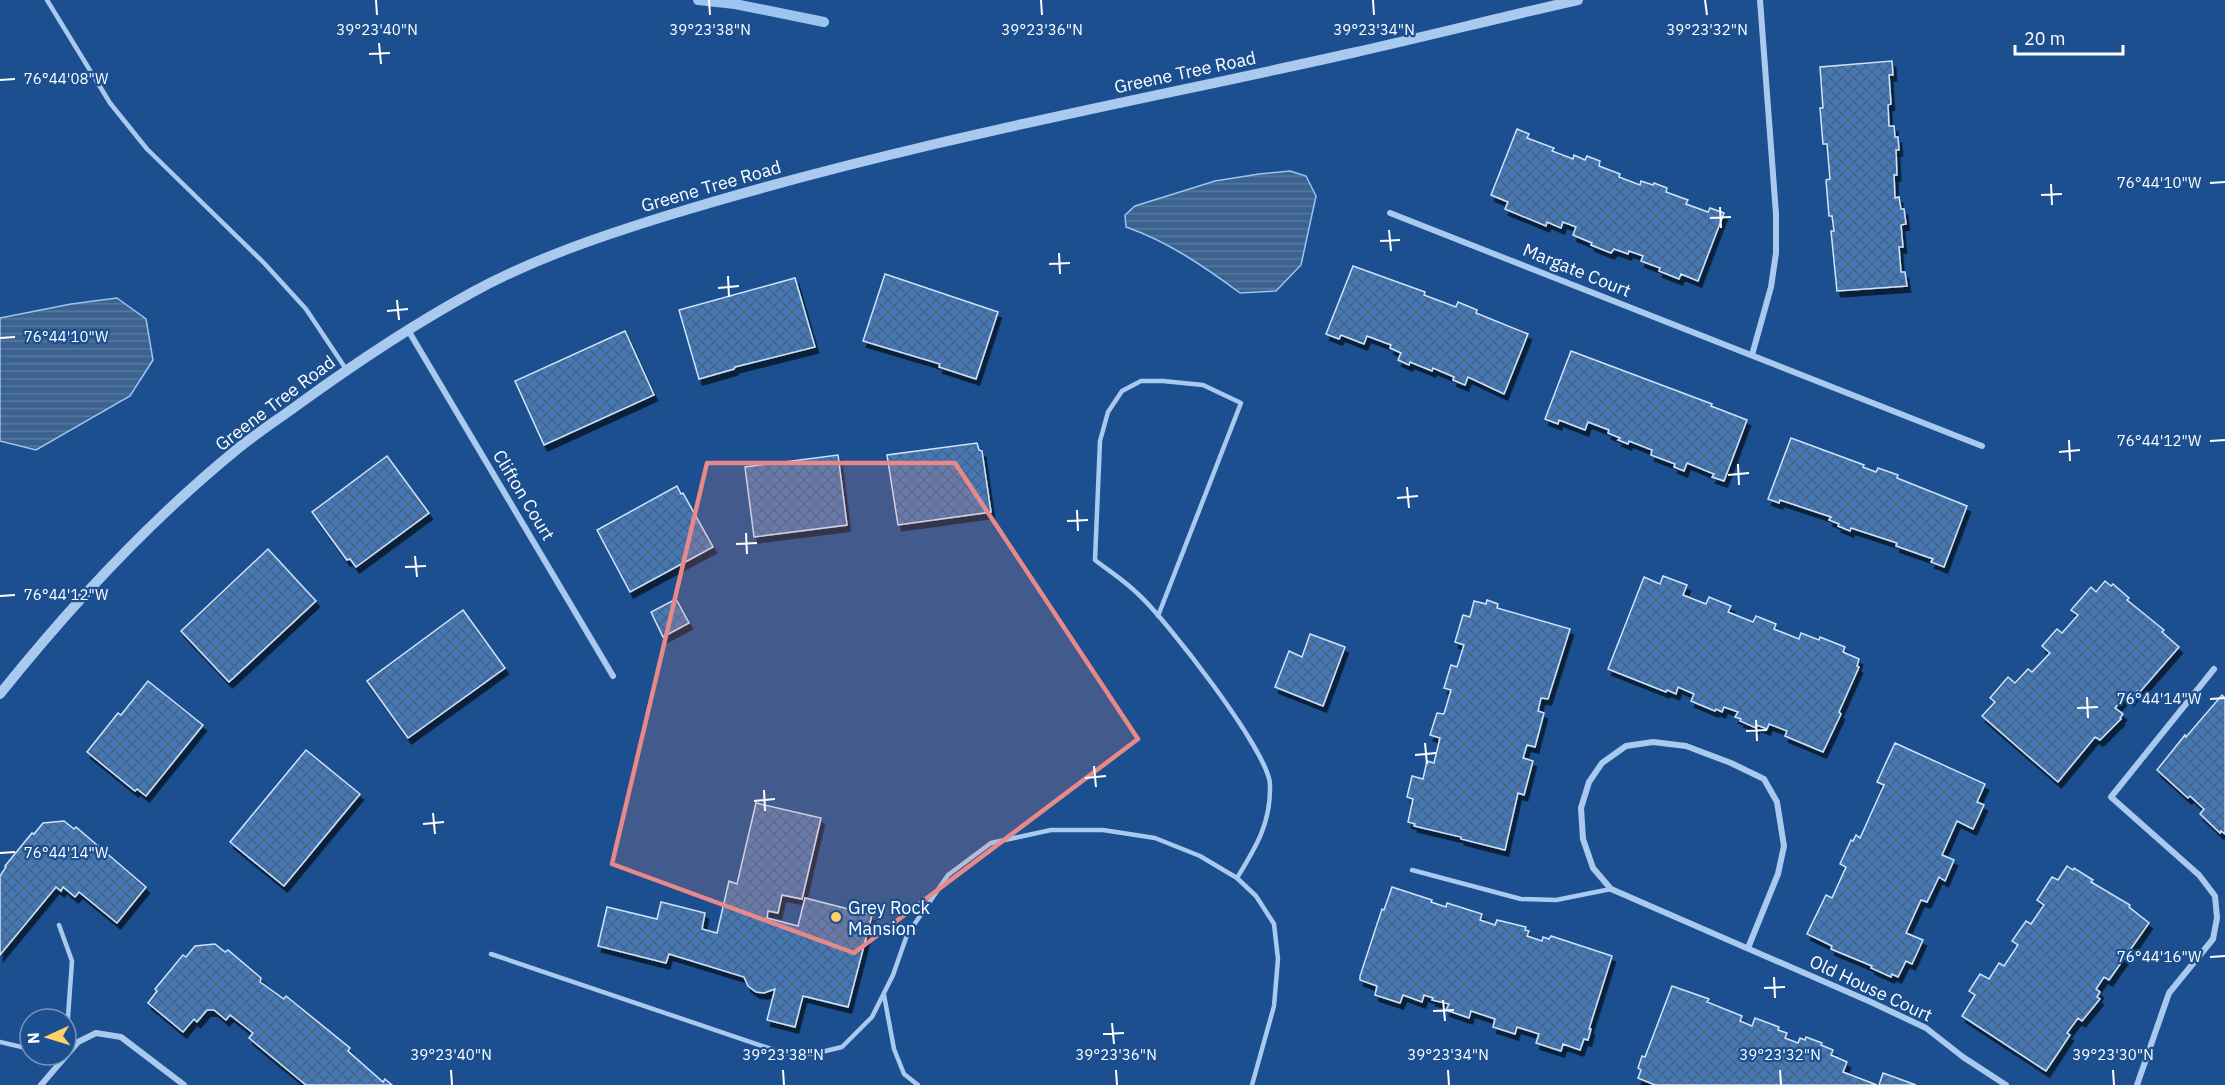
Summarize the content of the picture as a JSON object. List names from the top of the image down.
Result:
{
  "streets": {
    "street": [
      "Greene Tree Road",
      "Margate Court",
      "Clifton Court",
      "Old House Court"
    ]
  },
  "crossings": [
    ["Greene Tree Road", "Clifton Court"]
  ],
  "places": ["Grey Rock Mansion"],
  "scale_bar": "20 m",
  "north": "left",
  "coordinates": [
    "39°23'40\"N",
    "39°23'38\"N",
    "39°23'36\"N",
    "39°23'34\"N",
    "39°23'32\"N",
    "76°44'08\"W",
    "76°44'10\"W",
    "76°44'12\"W",
    "76°44'14\"W",
    "76°44'16\"W",
    "39°23'30\"N"
  ]
}
